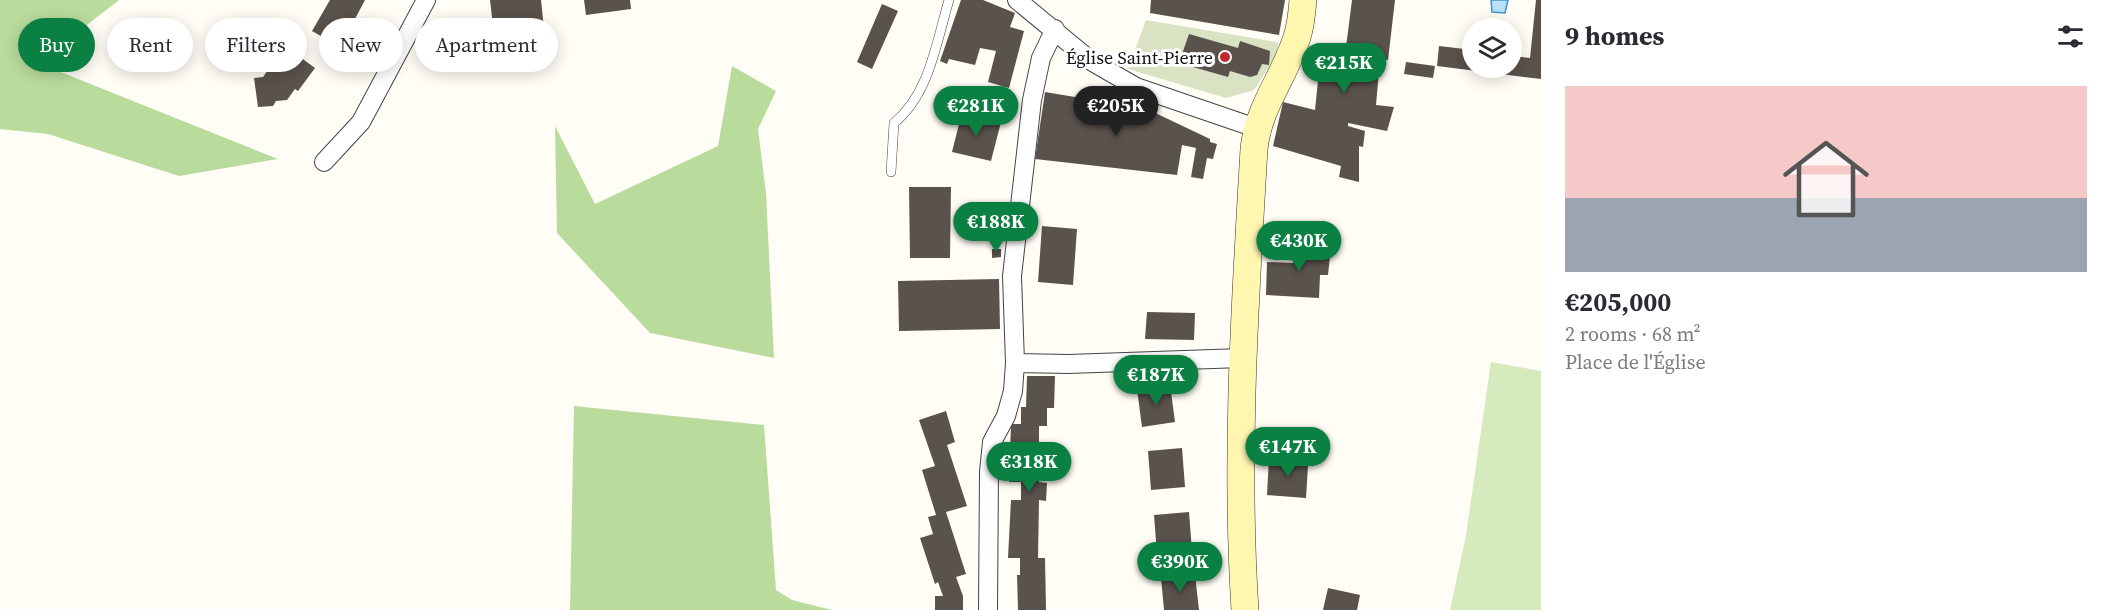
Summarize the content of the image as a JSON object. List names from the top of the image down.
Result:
{
  "places": ["Église Saint-Pierre"],
  "page": {
    "heading": "9 homes",
    "chip": [
      "Buy",
      "Rent",
      "Filters",
      "New",
      "Apartment"
    ],
    "price": [
      "€215K",
      "€281K",
      "€205K",
      "€188K",
      "€430K",
      "€187K",
      "€147K",
      "€318K",
      "€390K"
    ],
    "list": [
      {
        "name": "€205,000",
        "note": "2 rooms · 68 m² · Place de l'Église"
      }
    ]
  }
}
